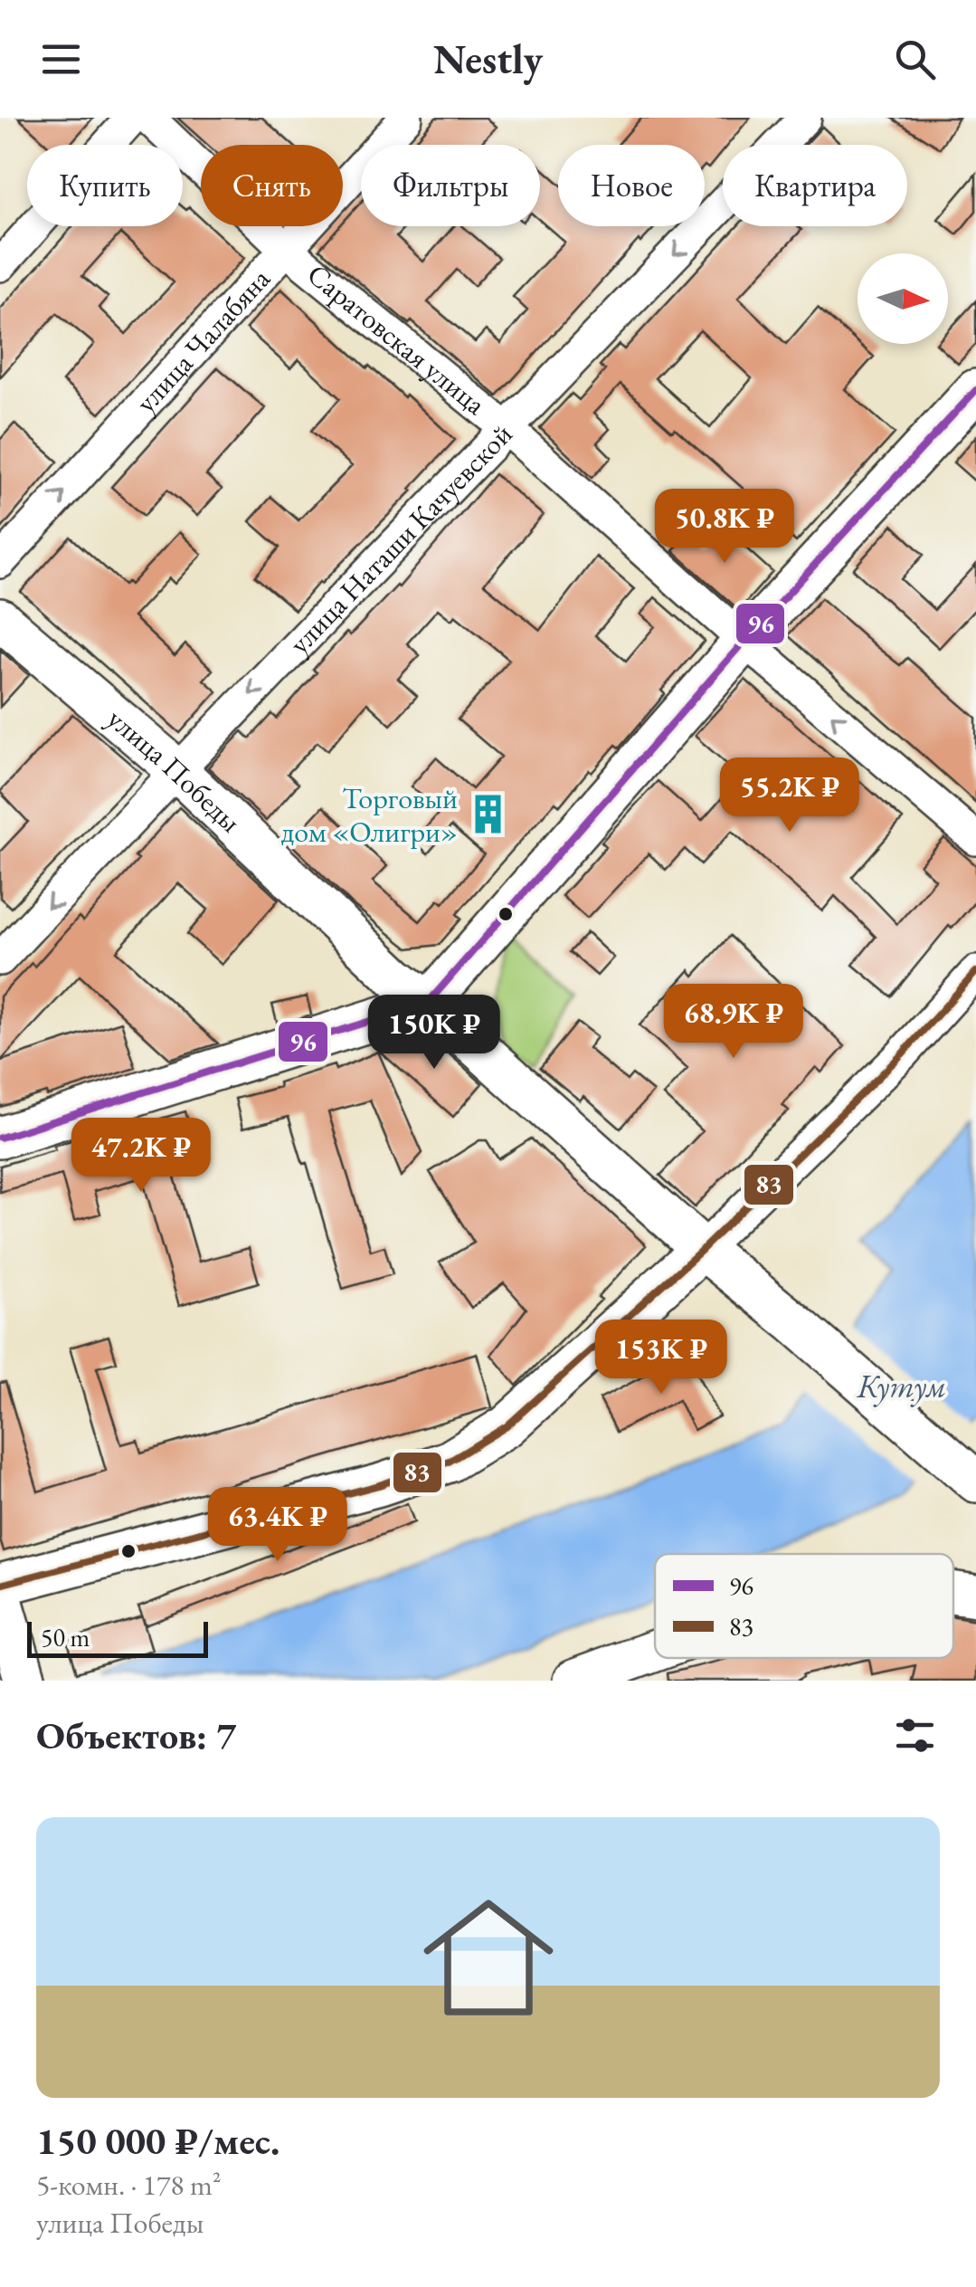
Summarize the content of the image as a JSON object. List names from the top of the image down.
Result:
{
  "streets": {
    "main road": ["улица Победы"],
    "street": ["Саратовская улица", "улица Чалабяна", "улица Наташи Качуевской"]
  },
  "crossings": [
    ["Саратовская улица", "улица Чалабяна"],
    ["Саратовская улица", "улица Наташи Качуевской"],
    ["улица Наташи Качуевской", "улица Победы"]
  ],
  "one_way": ["улица Наташи Качуевской"],
  "water": ["Кутум"],
  "places": {
    "building": ["Торговый дом «Олигри»"]
  },
  "lines": ["transit line 96", "transit line 83"],
  "legend": ["96", "83"],
  "scale_bar": "50 m",
  "north": "right",
  "page": {
    "header": "Nestly",
    "chip": [
      "Купить",
      "Снять",
      "Фильтры",
      "Новое",
      "Квартира"
    ],
    "price": [
      "50.8K ₽",
      "55.2K ₽",
      "68.9K ₽",
      "150K ₽",
      "47.2K ₽",
      "153K ₽",
      "63.4K ₽"
    ],
    "scale": "50 m",
    "heading": "Объектов: 7",
    "list": [
      {
        "name": "150 000 ₽/мес.",
        "note": "5-комн. · 178 m² · улица Победы"
      }
    ]
  }
}
